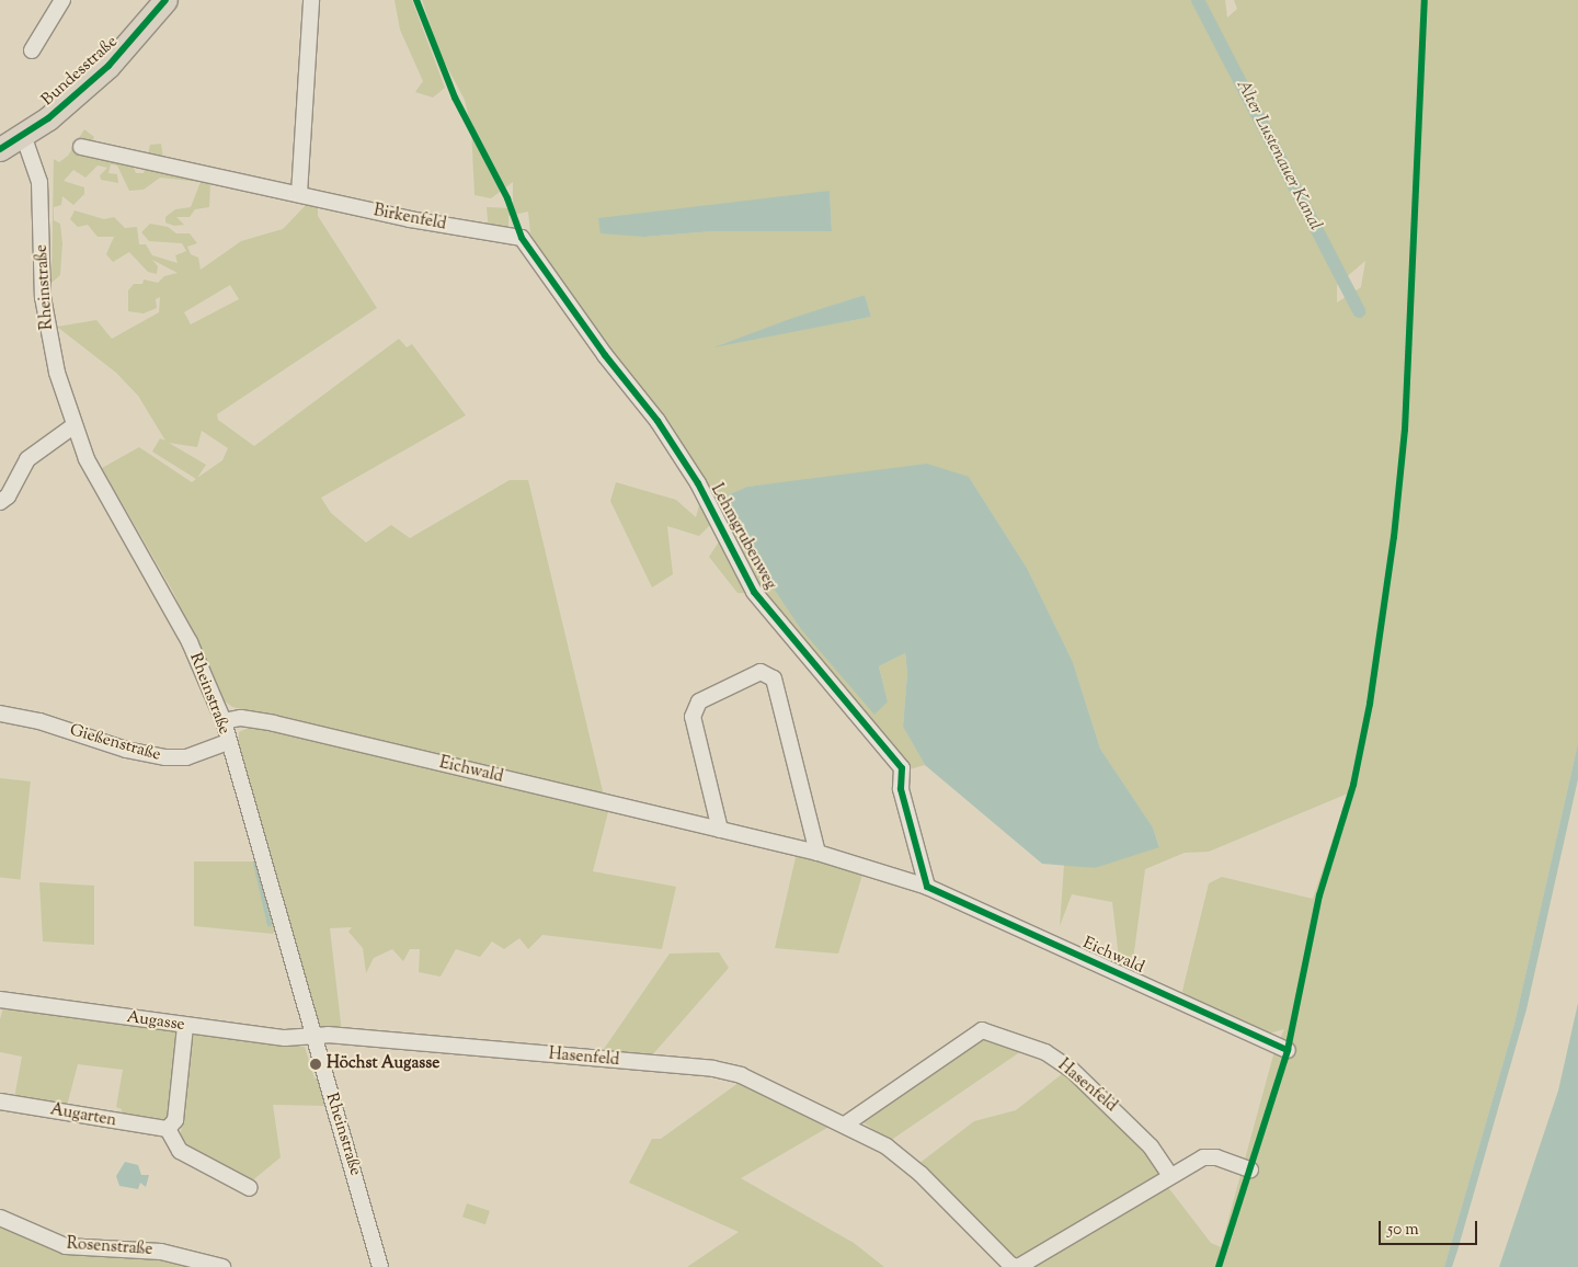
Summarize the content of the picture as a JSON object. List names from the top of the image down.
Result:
{
  "streets": {
    "main road": ["Bundesstraße"],
    "street": [
      "Birkenfeld",
      "Rheinstraße",
      "Lehmgrubenweg",
      "Gießenstraße",
      "Eichwald",
      "Augasse",
      "Hasenfeld",
      "Augarten",
      "Rosenstraße"
    ]
  },
  "crossings": [
    ["Bundesstraße", "Rheinstraße"],
    ["Birkenfeld", "Lehmgrubenweg"],
    ["Rheinstraße", "Gießenstraße"],
    ["Rheinstraße", "Eichwald"],
    ["Rheinstraße", "Augasse"],
    ["Rheinstraße", "Hasenfeld"],
    ["Lehmgrubenweg", "Eichwald"],
    ["Augasse", "Hasenfeld"]
  ],
  "water": ["Alter Lustenauer Kanal"],
  "places": ["Höchst Augasse"],
  "scale_bar": "50 m"
}
